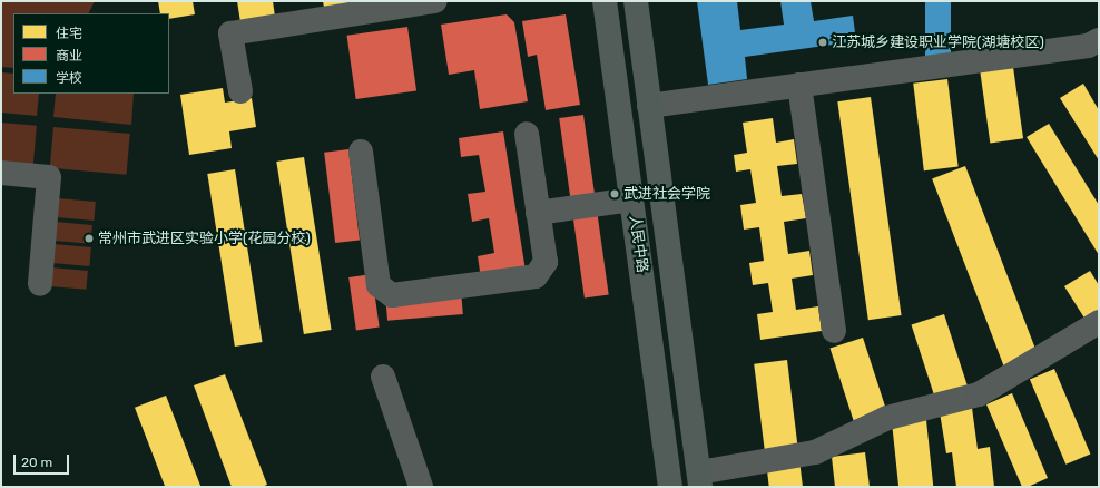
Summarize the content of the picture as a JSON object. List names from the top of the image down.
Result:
{
  "streets": {
    "main road": ["人民中路"]
  },
  "places": ["江苏城乡建设职业学院(湖塘校区)", "武进社会学院", "常州市武进区实验小学(花园分校)"],
  "legend": ["住宅", "商业", "学校"],
  "scale_bar": "20 m"
}
